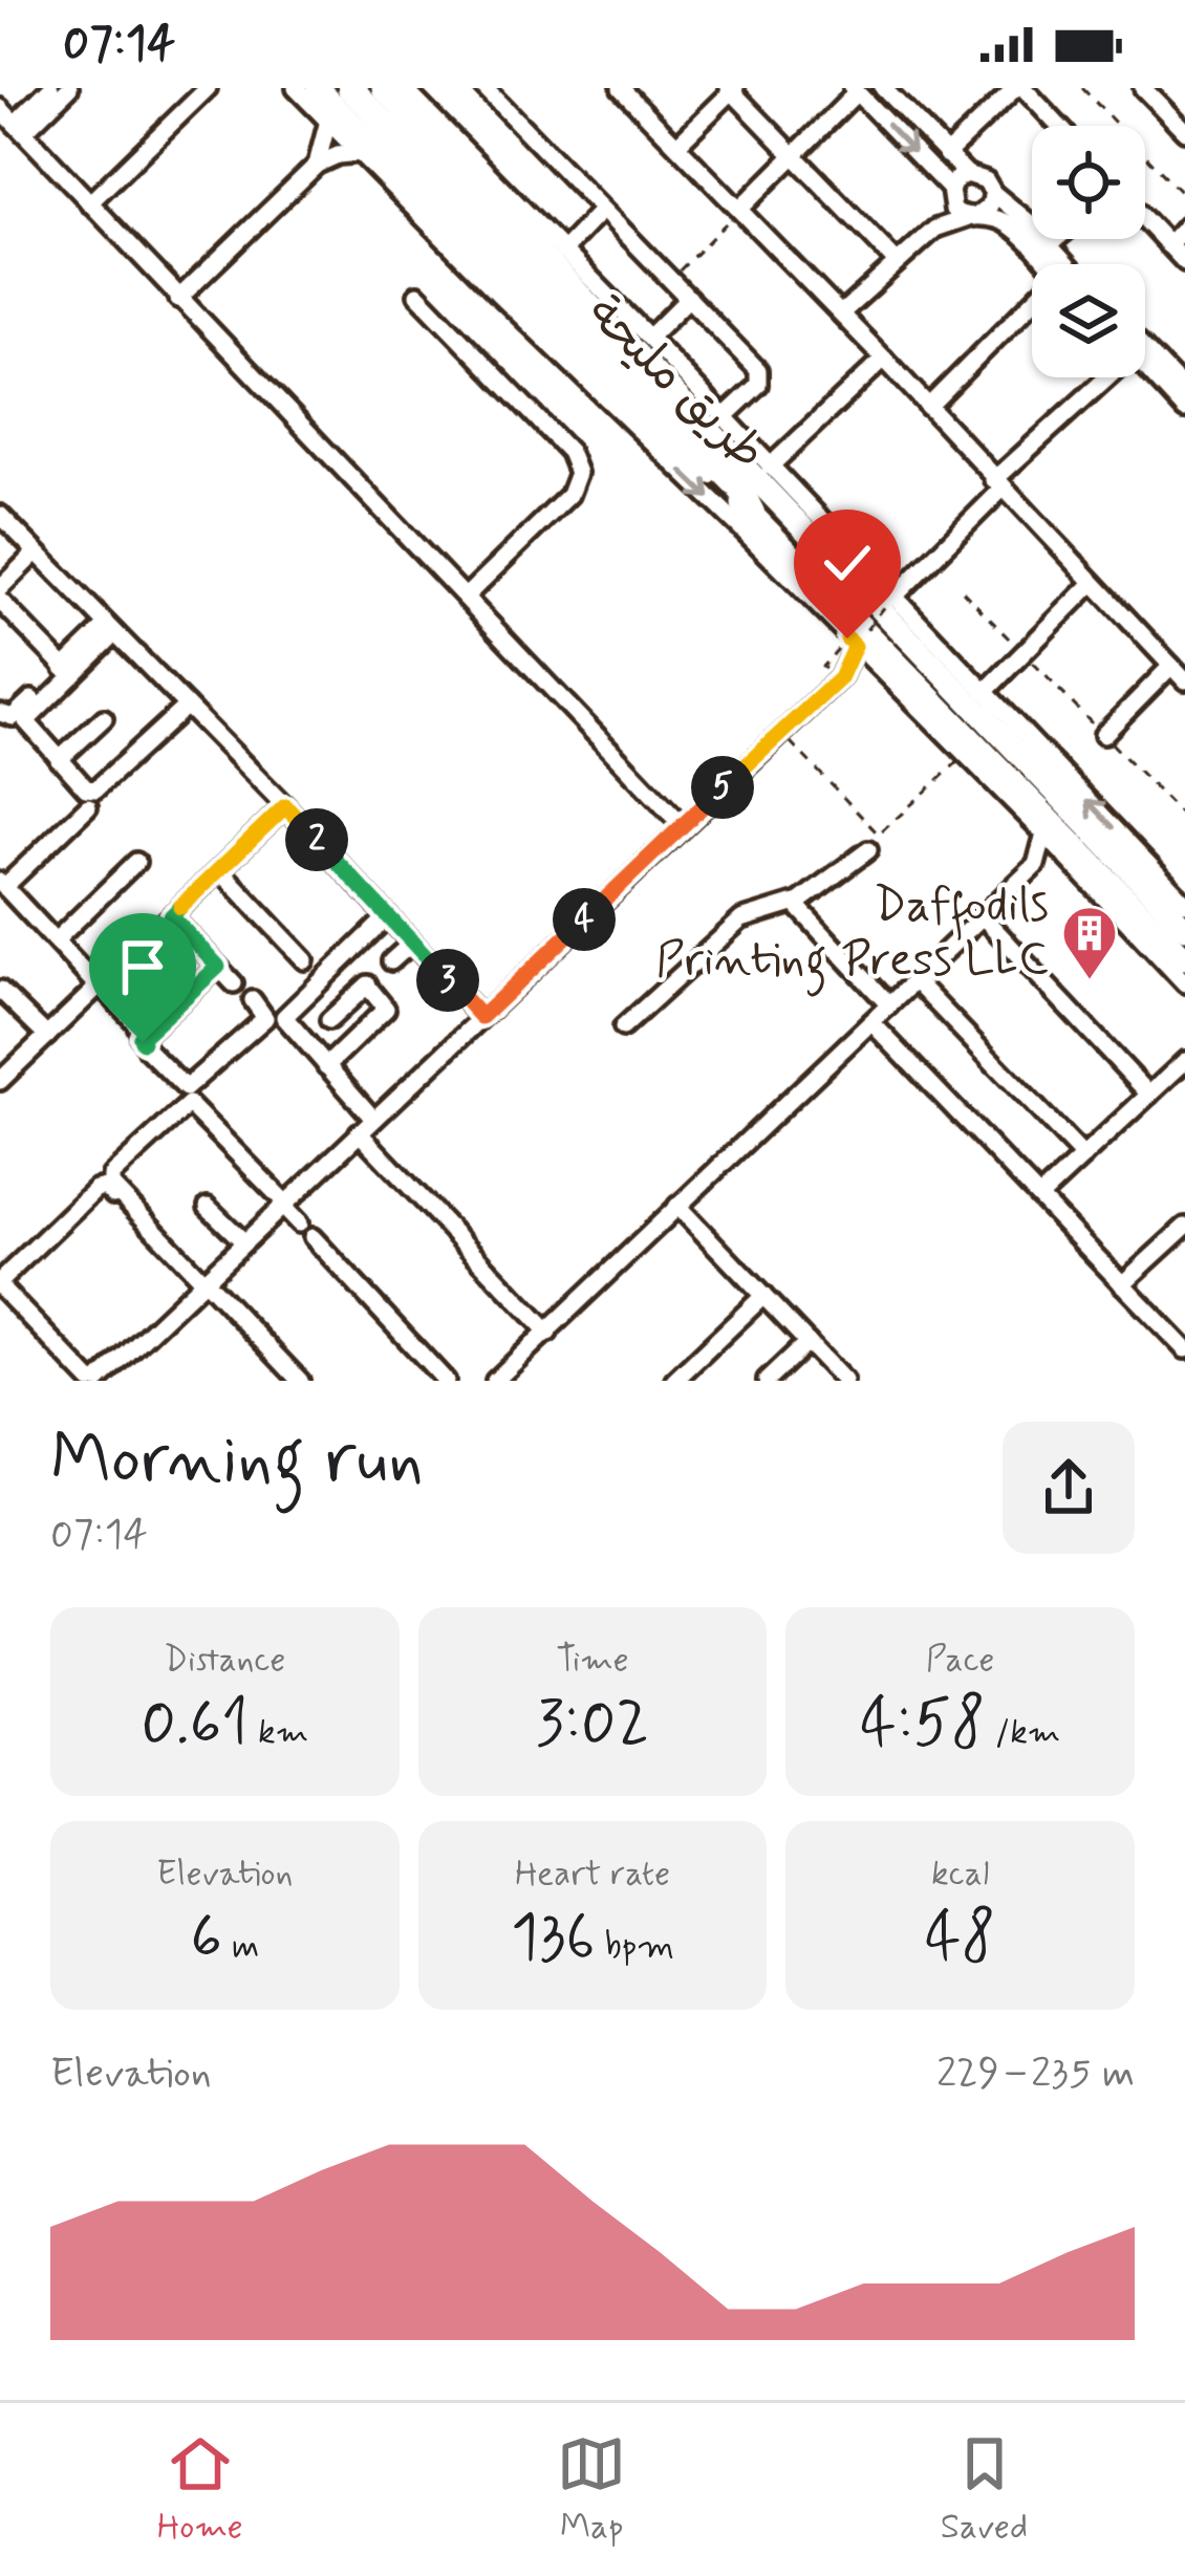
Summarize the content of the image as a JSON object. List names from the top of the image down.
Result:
{
  "streets": {
    "main road": ["طريق مليحة"]
  },
  "places": {
    "building": ["Daffodils Printing Press LLC"]
  },
  "page": {
    "status": "07:14",
    "pins": [
      "5",
      "2",
      "4",
      "3"
    ],
    "heading": ["Morning run", "07:14"],
    "stats": [
      ["Distance", "0.61 km"],
      ["Time", "3:02"],
      ["Pace", "4:58 /km"],
      ["Elevation", "6 m"],
      ["Heart rate", "136 bpm"],
      ["kcal", "48"]
    ],
    "chart": ["Elevation", "229–235 m"],
    "tabs": ["Home", "Map", "Saved"]
  }
}
